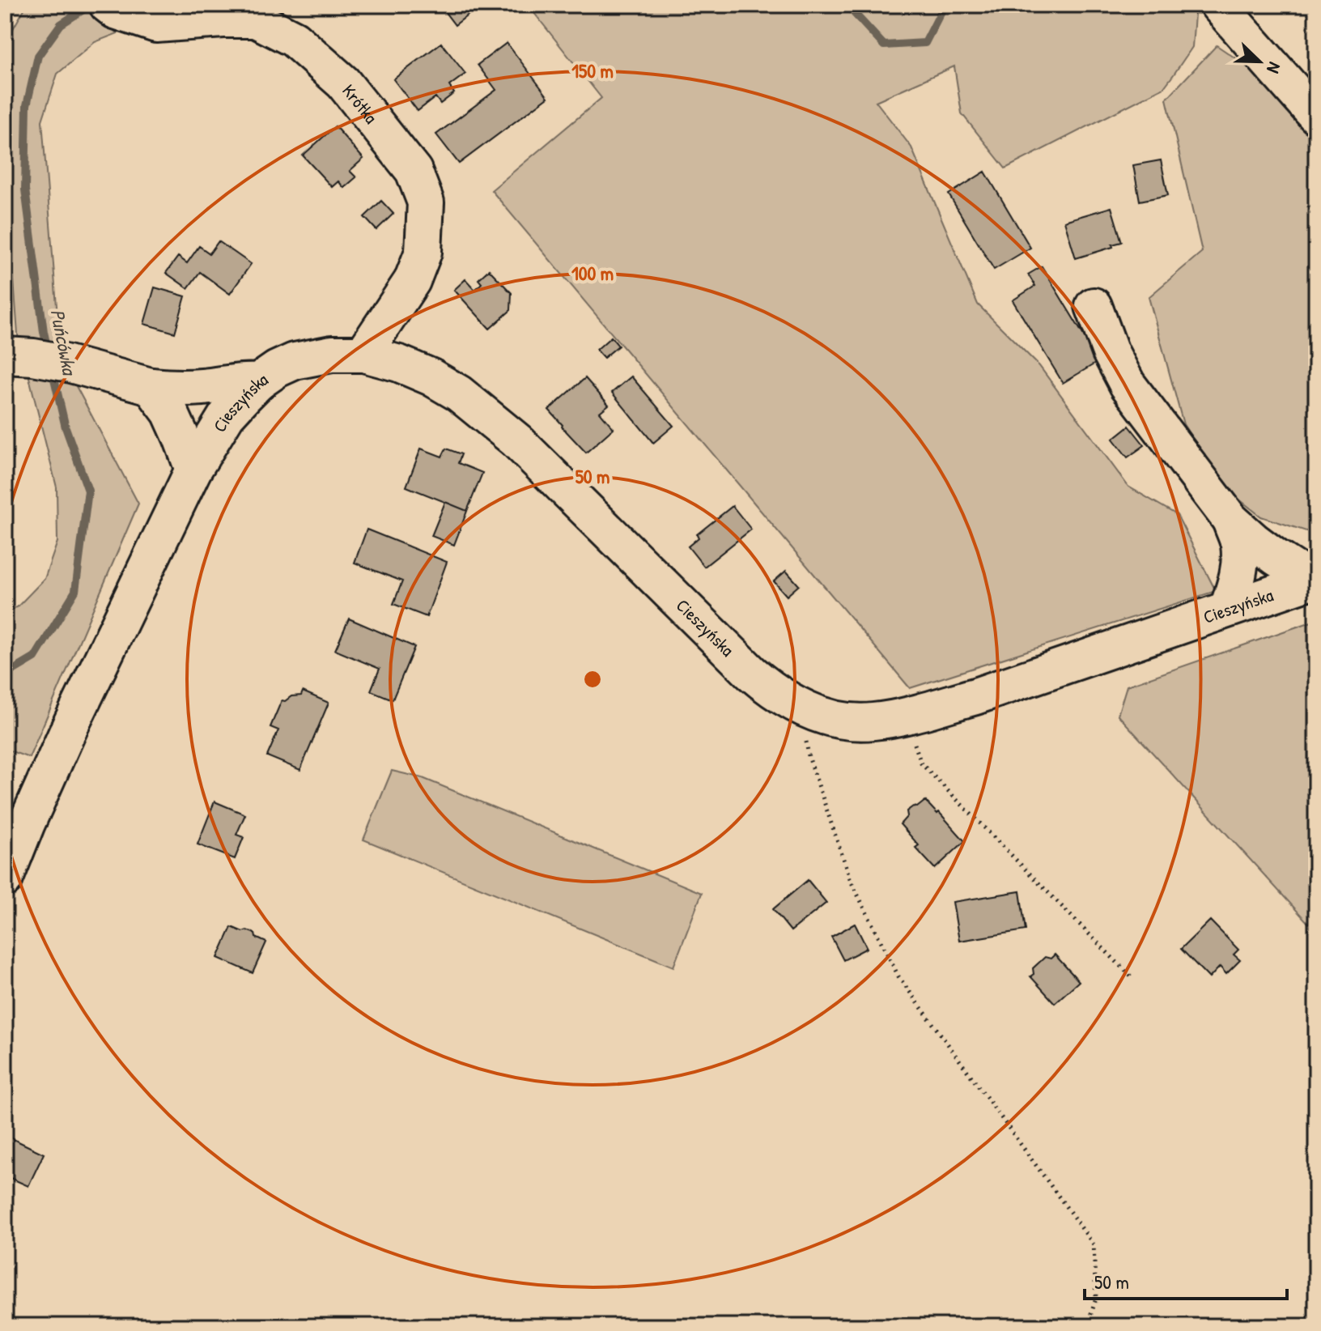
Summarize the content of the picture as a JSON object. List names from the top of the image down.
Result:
{
  "streets": {
    "street": ["Krótka", "Cieszyńska"]
  },
  "crossings": [
    ["Krótka", "Cieszyńska"]
  ],
  "water": ["Puńcówka"],
  "scale_bar": "50 m",
  "north": "bottom right",
  "rings": ["150 m", "100 m", "50 m"]
}
